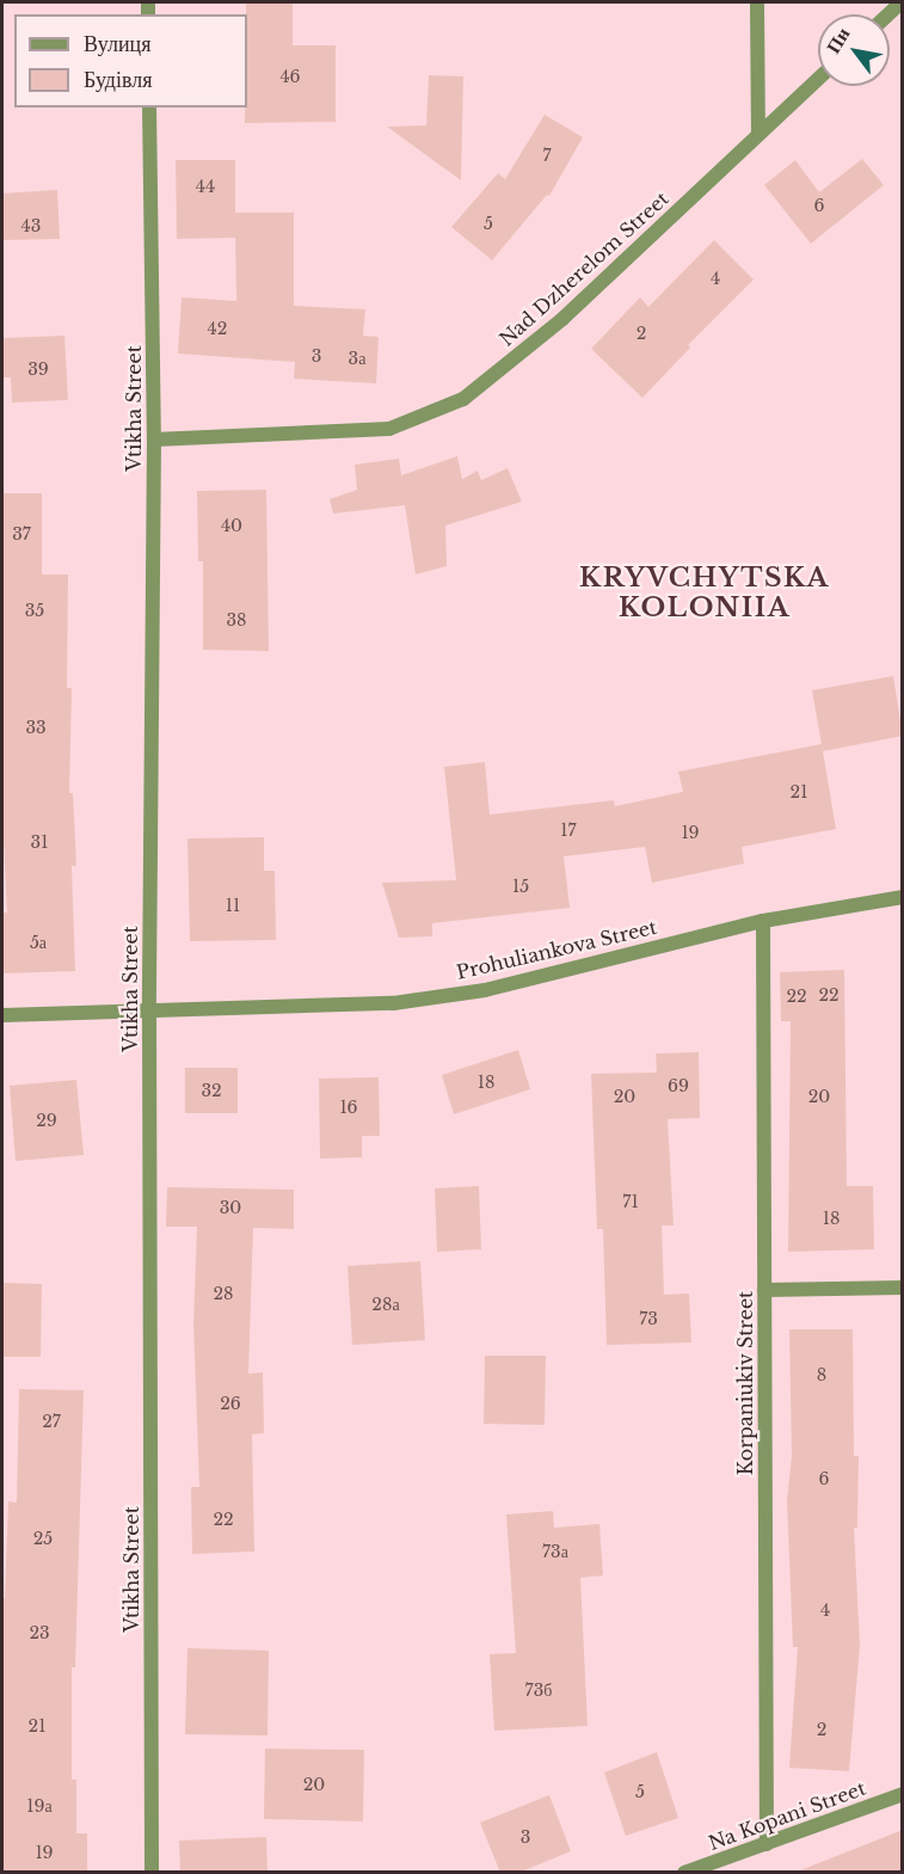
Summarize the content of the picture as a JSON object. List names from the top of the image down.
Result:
{
  "streets": {
    "street": [
      "Nad Dzherelom Street",
      "Vtikha Street",
      "Prohuliankova Street",
      "Korpaniukiv Street",
      "Na Kopani Street"
    ]
  },
  "crossings": [
    ["Nad Dzherelom Street", "Vtikha Street"],
    ["Vtikha Street", "Prohuliankova Street"],
    ["Prohuliankova Street", "Korpaniukiv Street"],
    ["Korpaniukiv Street", "Na Kopani Street"]
  ],
  "districts": ["KRYVCHYTSKA KOLONIIA"],
  "house_numbers": [
    "46",
    "7",
    "44",
    "6",
    "5",
    "43",
    "4",
    "42",
    "2",
    "3",
    "3а",
    "39",
    "40",
    "37",
    "35",
    "38",
    "33",
    "21",
    "17",
    "19",
    "31",
    "15",
    "11",
    "5а",
    "22",
    "22",
    "18",
    "69",
    "32",
    "20",
    "20",
    "16",
    "29",
    "71",
    "30",
    "18",
    "28",
    "28а",
    "73",
    "8",
    "26",
    "27",
    "6",
    "22",
    "25",
    "73а",
    "4",
    "23",
    "73б",
    "21",
    "2",
    "20",
    "5",
    "19а",
    "3",
    "19"
  ],
  "legend": ["Вулиця", "Будівля"],
  "north": "top left"
}
